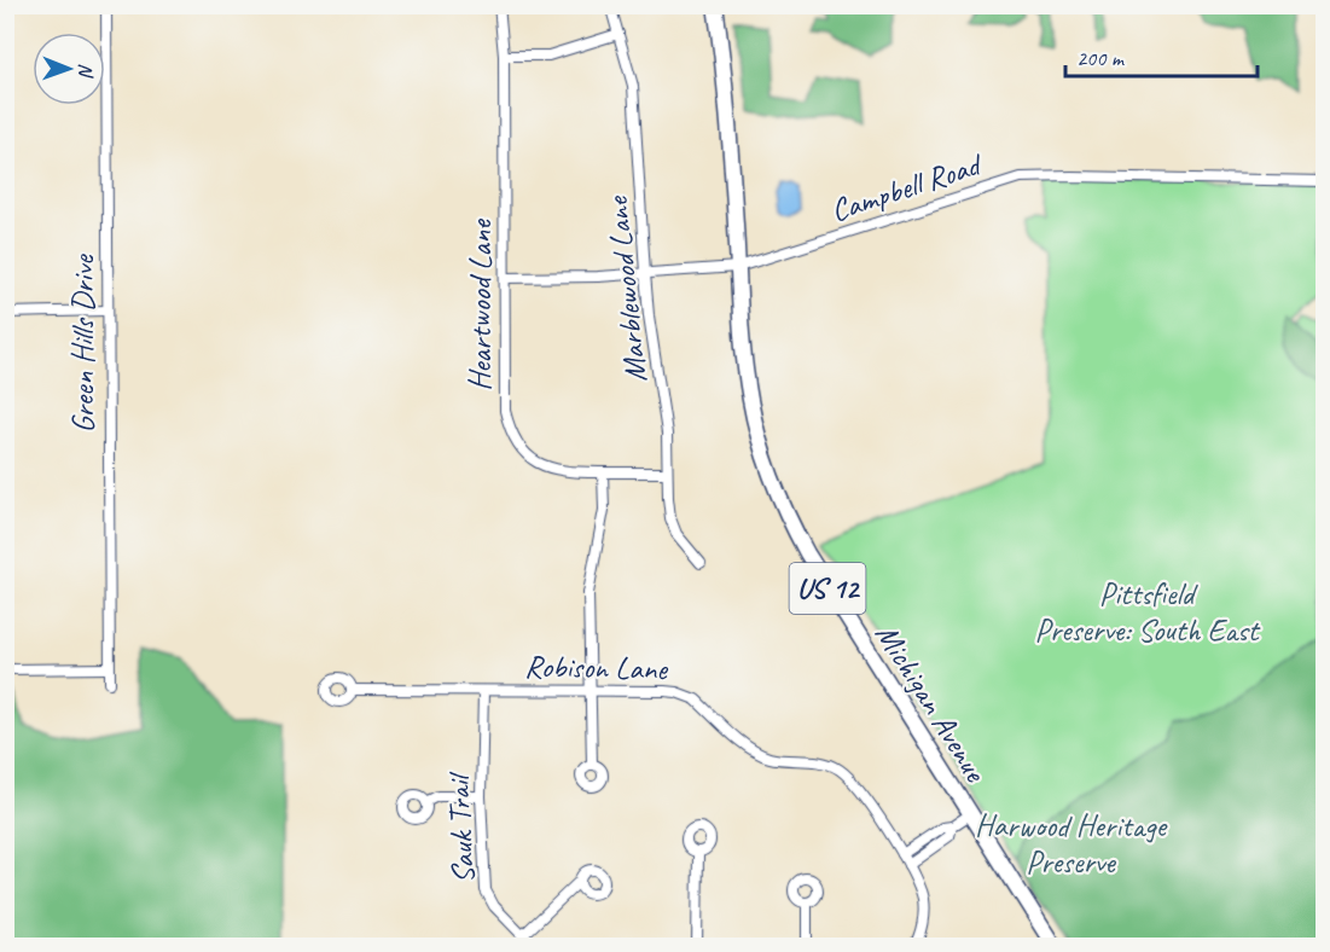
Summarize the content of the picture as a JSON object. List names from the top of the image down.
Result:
{
  "streets": {
    "highway": ["US 12", "Michigan Avenue"],
    "street": [
      "Campbell Road",
      "Marblewood Lane",
      "Heartwood Lane",
      "Green Hills Drive",
      "Robison Lane",
      "Sauk Trail"
    ]
  },
  "crossings": [
    ["Campbell Road", "Marblewood Lane"],
    ["Campbell Road", "Heartwood Lane"],
    ["Campbell Road", "US 12"],
    ["Campbell Road", "Michigan Avenue"],
    ["Marblewood Lane", "Heartwood Lane"],
    ["US 12", "Michigan Avenue"],
    ["Robison Lane", "Sauk Trail"]
  ],
  "parks": ["Pittsfield Preserve: South East", "Harwood Heritage Preserve"],
  "scale_bar": "200 m",
  "north": "right"
}
